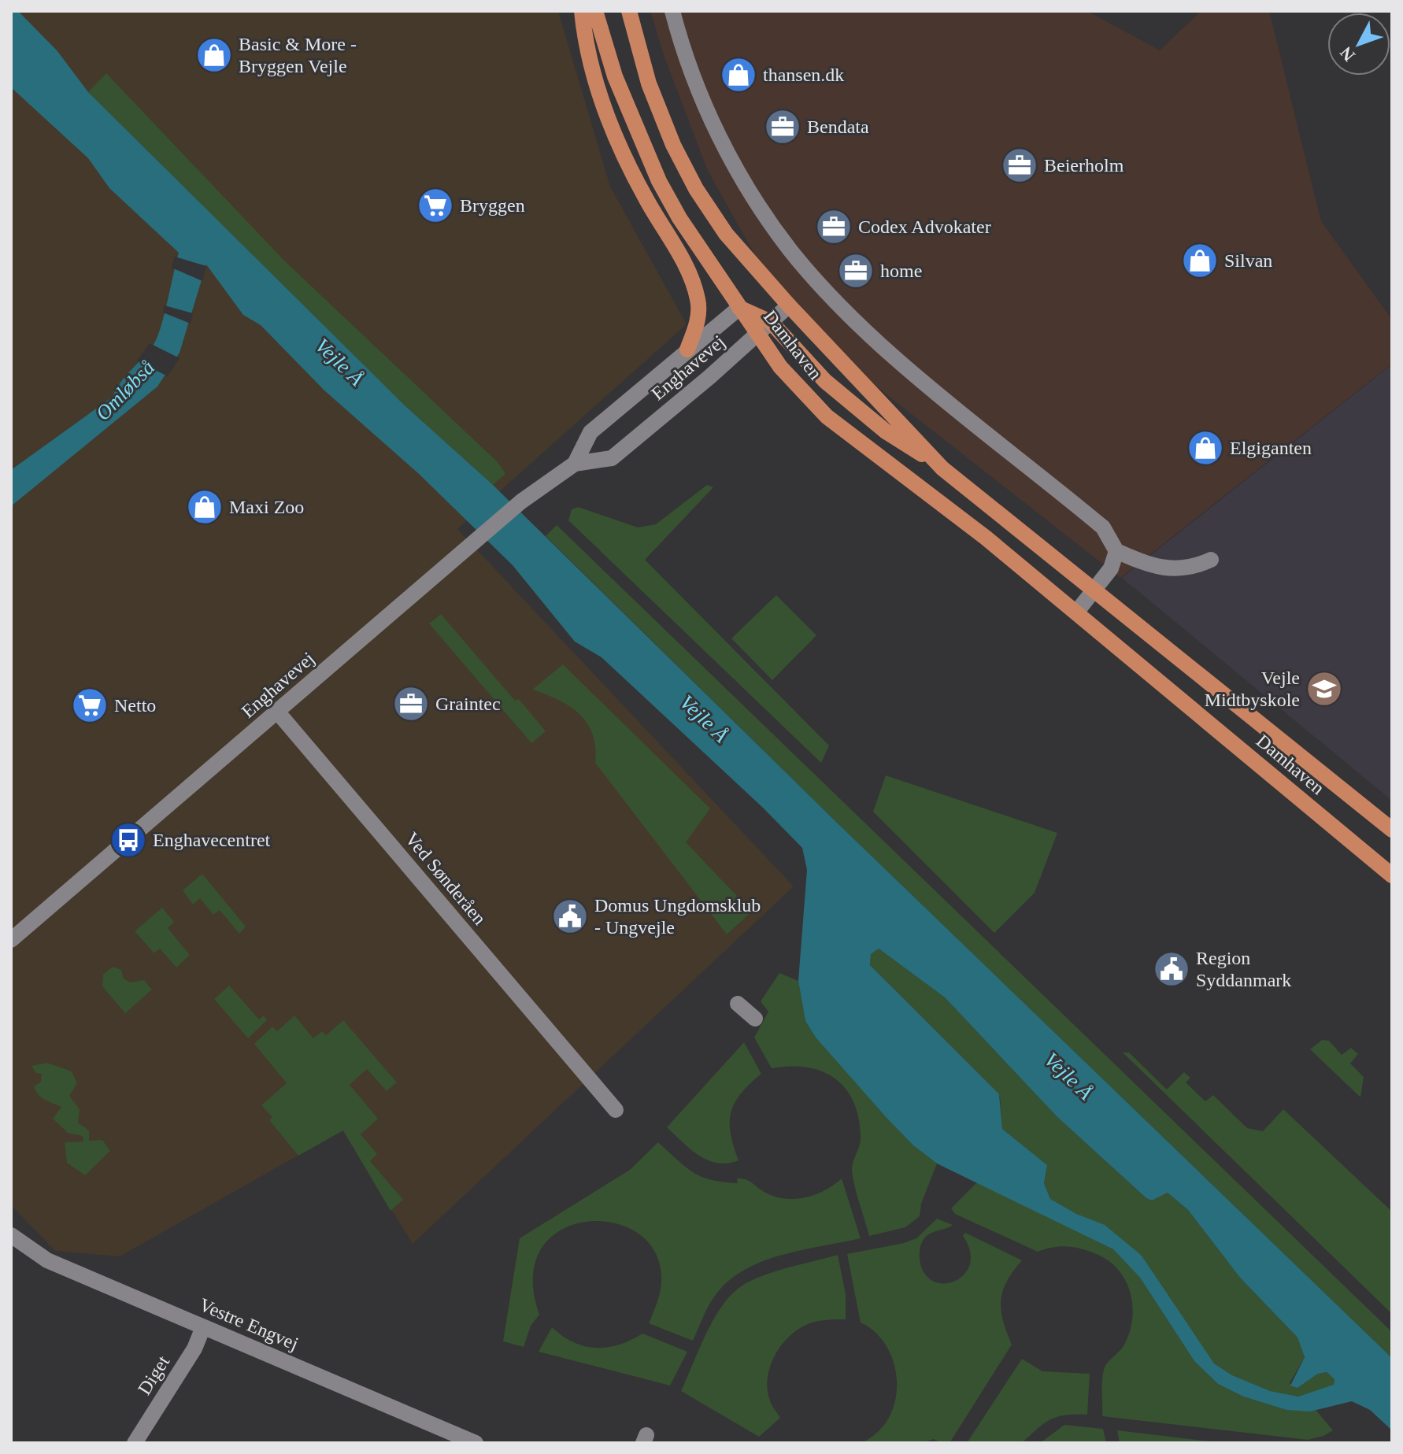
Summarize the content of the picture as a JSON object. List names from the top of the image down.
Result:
{
  "streets": {
    "main road": ["Damhaven"],
    "street": [
      "Enghavevej",
      "Ved Sønderåen",
      "Vestre Engvej",
      "Diget"
    ]
  },
  "crossings": [
    ["Damhaven", "Enghavevej"],
    ["Enghavevej", "Ved Sønderåen"],
    ["Vestre Engvej", "Diget"]
  ],
  "water": ["Vejle Å", "Omløbså"],
  "places": {
    "shop": [
      "Basic & More - Bryggen Vejle",
      "thansen.dk",
      "Silvan",
      "Elgiganten",
      "Maxi Zoo"
    ],
    "office": [
      "Bendata",
      "Beierholm",
      "Codex Advokater",
      "home",
      "Graintec"
    ],
    "supermarket": ["Bryggen", "Netto"],
    "school or university": ["Vejle Midtbyskole"],
    "bus stop": ["Enghavecentret"],
    "public building": ["Domus Ungdomsklub - Ungvejle", "Region Syddanmark"]
  },
  "north": "bottom left"
}
